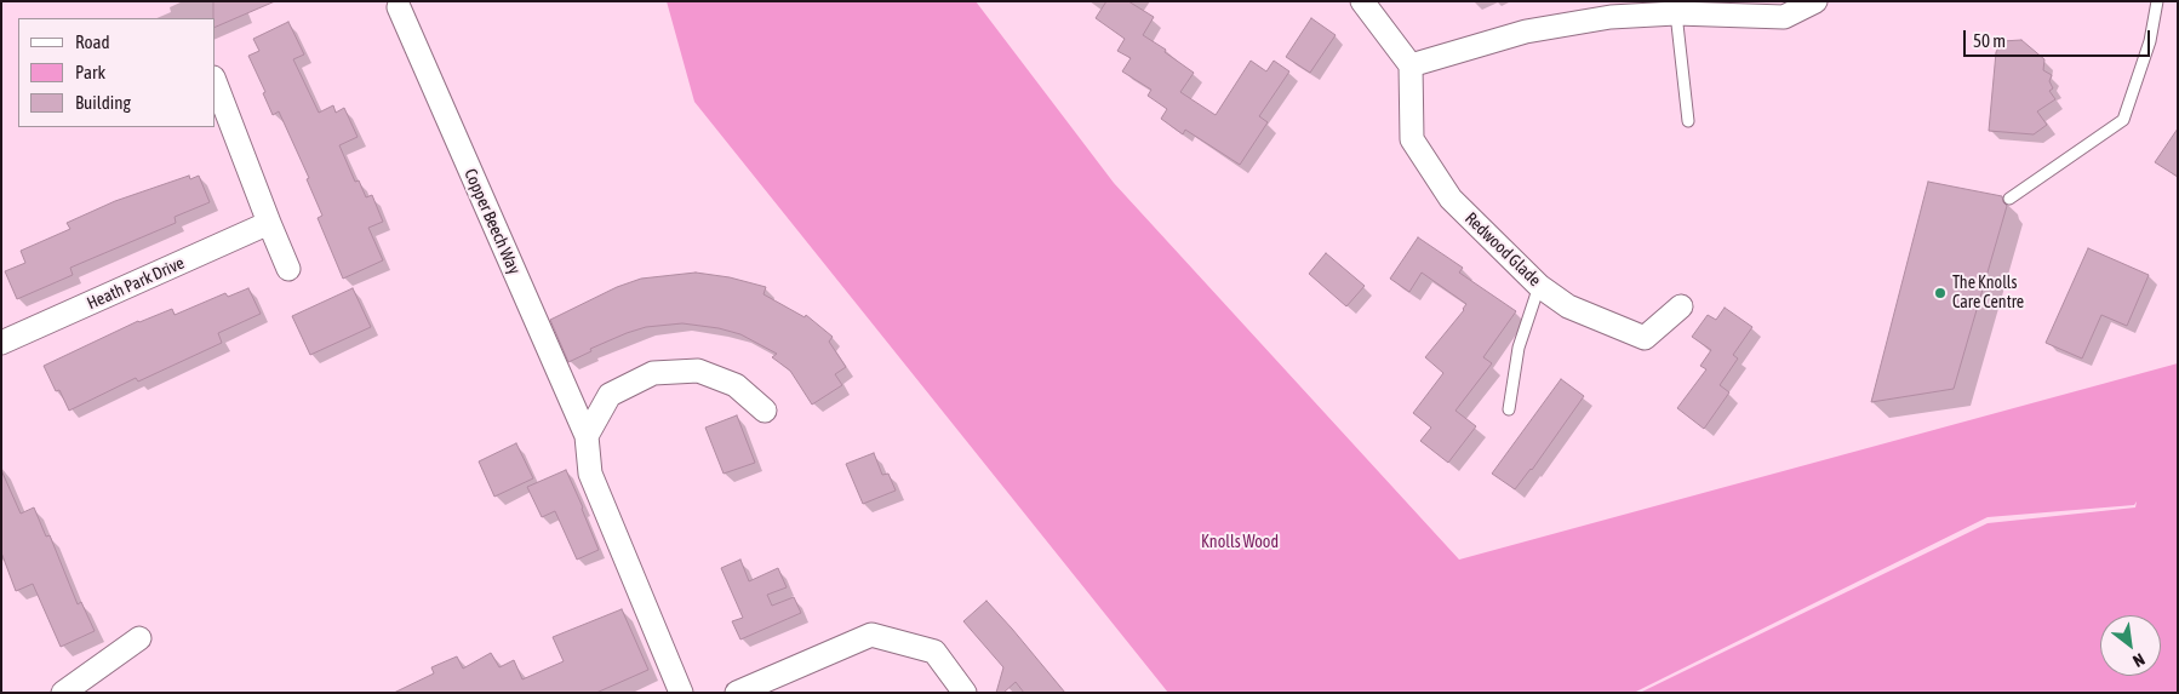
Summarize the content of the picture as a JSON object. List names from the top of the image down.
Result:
{
  "streets": {
    "street": ["Copper Beech Way", "Redwood Glade", "Heath Park Drive"]
  },
  "parks": ["Knolls Wood"],
  "places": ["The Knolls Care Centre"],
  "legend": ["Road", "Park", "Building"],
  "scale_bar": "50 m",
  "north": "bottom right"
}
